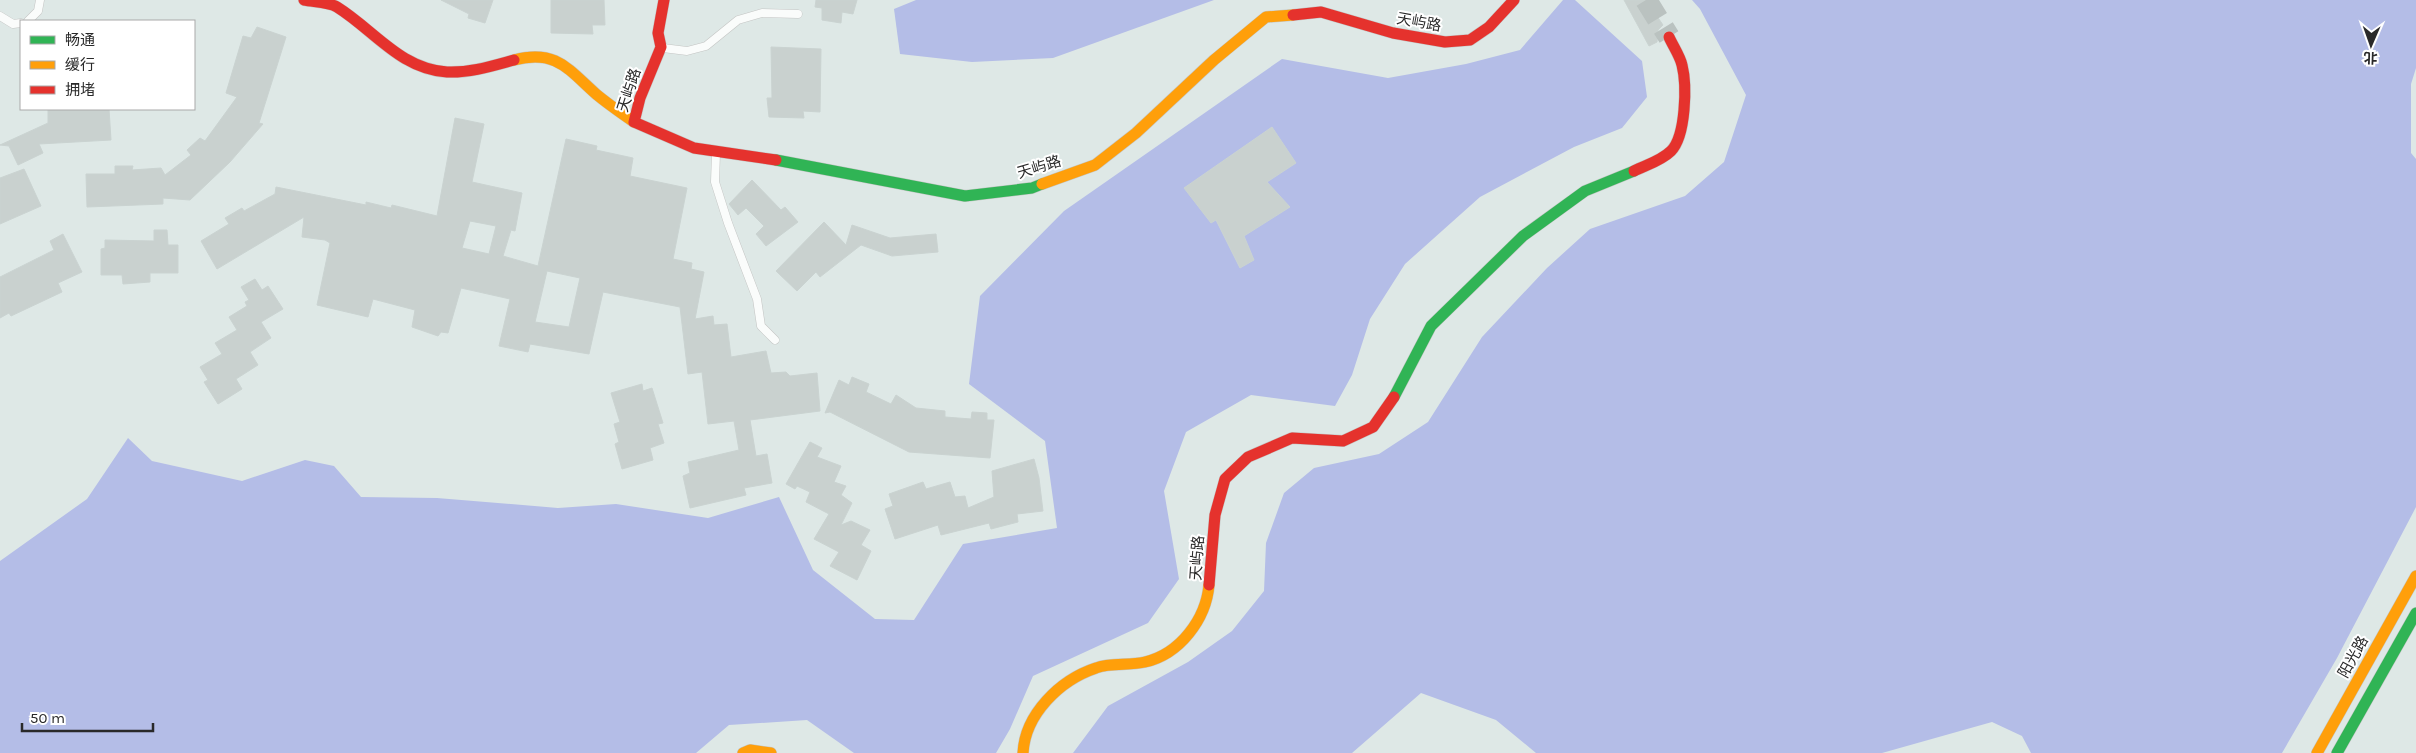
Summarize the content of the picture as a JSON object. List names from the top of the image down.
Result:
{
  "streets": {
    "street": ["天屿路", "阳光路"]
  },
  "legend": ["畅通", "缓行", "拥堵"],
  "scale_bar": "50 m",
  "north": "bottom"
}
